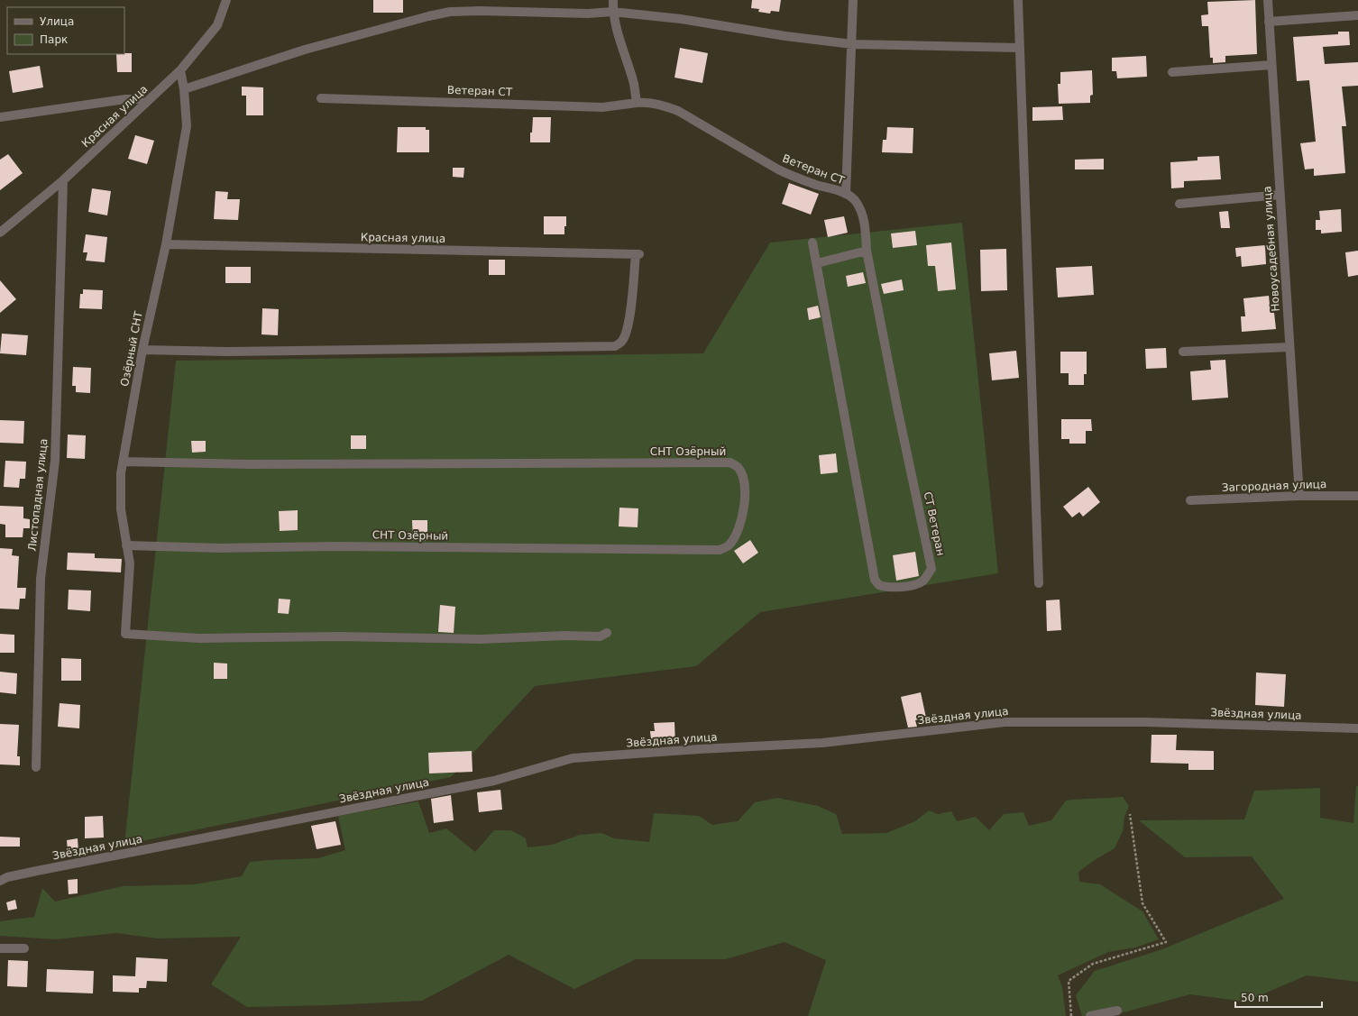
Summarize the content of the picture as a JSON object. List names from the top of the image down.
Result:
{
  "streets": {
    "street": [
      "Ветеран СТ",
      "Красная улица",
      "Новоусадебная улица",
      "Озёрный СНТ",
      "СНТ Озёрный",
      "Загородная улица",
      "Листопадная улица",
      "СТ Ветеран",
      "Звёздная улица"
    ]
  },
  "crossings": [
    ["Ветеран СТ", "СТ Ветеран"],
    ["Красная улица", "Озёрный СНТ"],
    ["Красная улица", "Листопадная улица"],
    ["Новоусадебная улица", "Загородная улица"],
    ["Озёрный СНТ", "СНТ Озёрный"]
  ],
  "legend": ["Улица", "Парк"],
  "scale_bar": "50 m"
}
